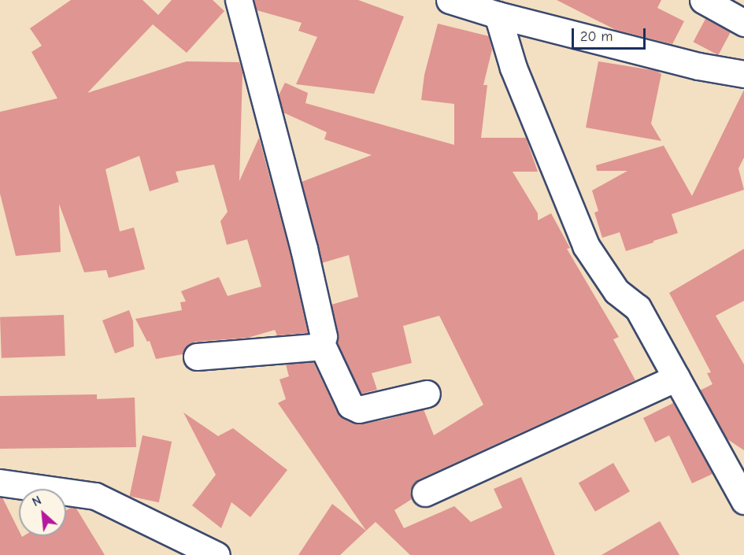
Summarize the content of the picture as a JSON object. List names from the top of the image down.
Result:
{
  "scale_bar": "20 m",
  "north": "top left"
}
